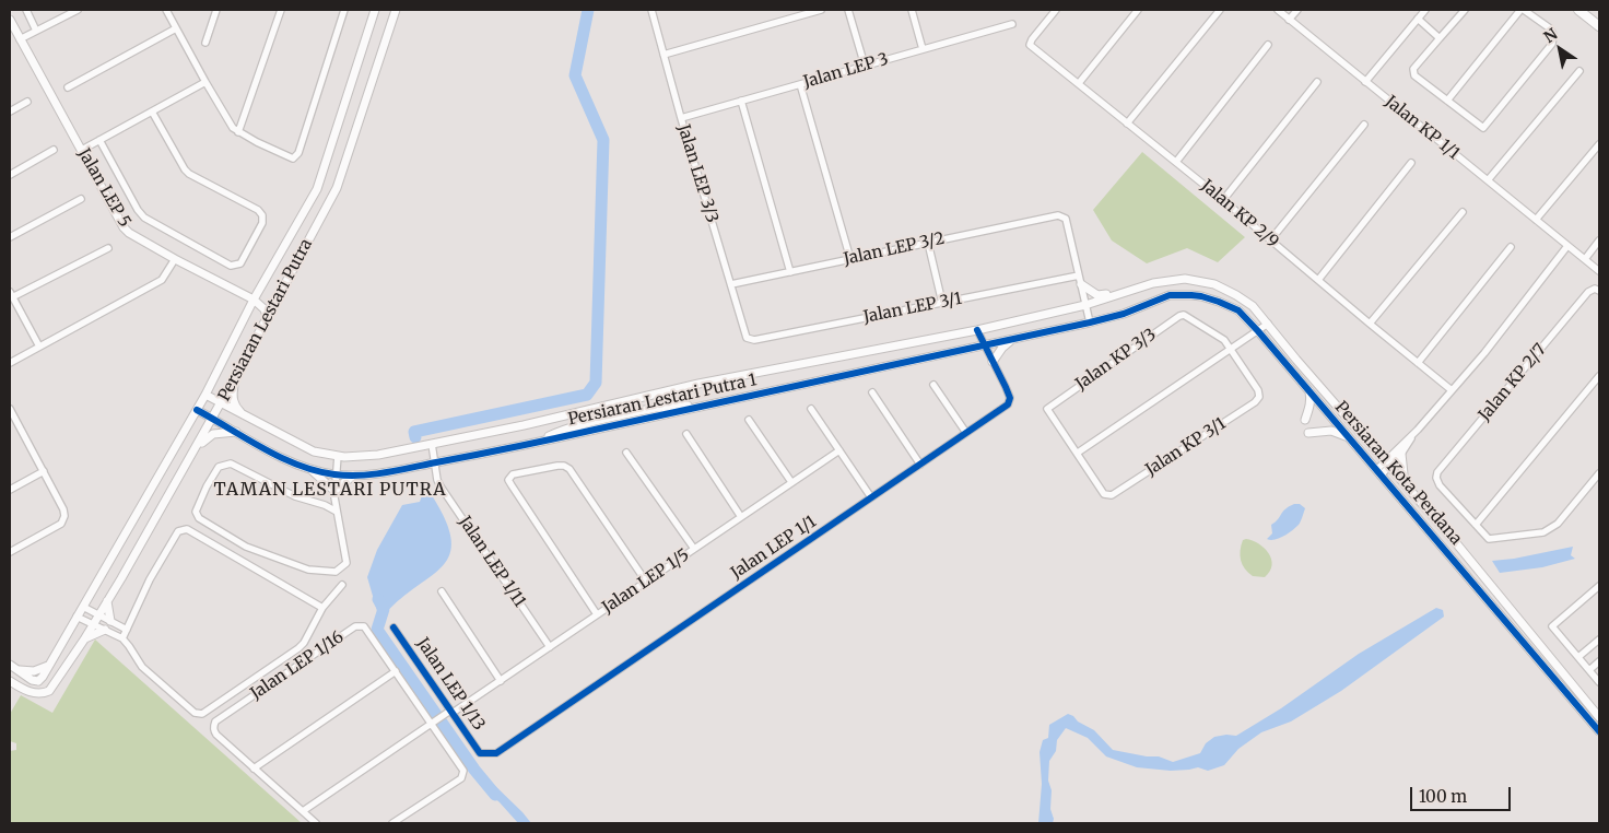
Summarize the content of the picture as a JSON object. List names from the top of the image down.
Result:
{
  "streets": {
    "street": [
      "Jalan LEP 3",
      "Jalan KP 1/1",
      "Jalan LEP 3/3",
      "Jalan LEP 5",
      "Jalan KP 2/9",
      "Jalan LEP 3/2",
      "Jalan LEP 3/1",
      "Persiaran Lestari Putra",
      "Jalan KP 3/3",
      "Jalan KP 2/7",
      "Persiaran Lestari Putra 1",
      "Jalan KP 3/1",
      "Persiaran Kota Perdana",
      "Jalan LEP 1/1",
      "Jalan LEP 1/11",
      "Jalan LEP 1/5",
      "Jalan LEP 1/16",
      "Jalan LEP 1/13"
    ]
  },
  "crossings": [
    ["Jalan LEP 3", "Jalan LEP 3/3"],
    ["Jalan LEP 3/3", "Jalan LEP 3/2"],
    ["Jalan LEP 3/3", "Jalan LEP 3/1"],
    ["Jalan LEP 5", "Persiaran Lestari Putra"],
    ["Jalan LEP 3/2", "Jalan LEP 3/1"],
    ["Persiaran Lestari Putra", "Persiaran Lestari Putra 1"],
    ["Jalan KP 3/3", "Jalan KP 3/1"],
    ["Persiaran Lestari Putra 1", "Persiaran Kota Perdana"],
    ["Persiaran Lestari Putra 1", "Jalan LEP 1/1"],
    ["Persiaran Lestari Putra 1", "Jalan LEP 1/11"],
    ["Jalan LEP 1/1", "Jalan LEP 1/13"],
    ["Jalan LEP 1/11", "Jalan LEP 1/5"],
    ["Jalan LEP 1/5", "Jalan LEP 1/16"],
    ["Jalan LEP 1/5", "Jalan LEP 1/13"]
  ],
  "districts": ["TAMAN LESTARI PUTRA"],
  "scale_bar": "100 m",
  "north": "top left"
}
